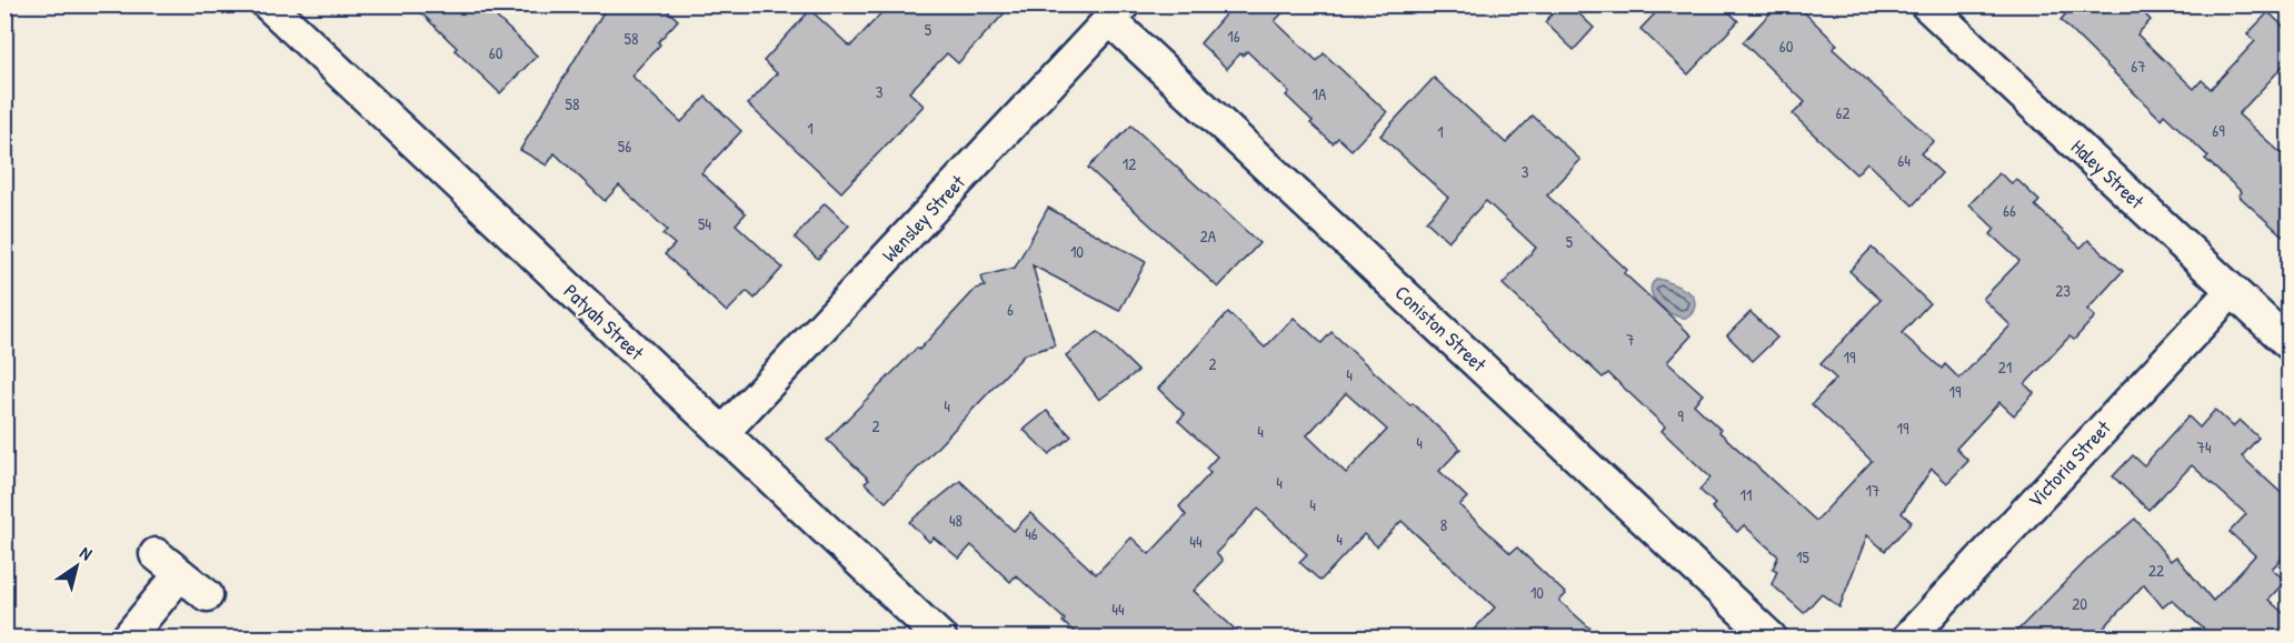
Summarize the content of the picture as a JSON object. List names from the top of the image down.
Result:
{
  "streets": {
    "street": [
      "Haley Street",
      "Wensley Street",
      "Patyah Street",
      "Coniston Street",
      "Victoria Street"
    ]
  },
  "crossings": [
    ["Haley Street", "Victoria Street"],
    ["Wensley Street", "Patyah Street"],
    ["Wensley Street", "Coniston Street"]
  ],
  "house_numbers": [
    "5",
    "16",
    "58",
    "60",
    "60",
    "67",
    "3",
    "1A",
    "58",
    "62",
    "1",
    "69",
    "1",
    "56",
    "64",
    "12",
    "3",
    "66",
    "54",
    "2A",
    "5",
    "10",
    "23",
    "6",
    "7",
    "19",
    "2",
    "21",
    "4",
    "19",
    "4",
    "9",
    "2",
    "19",
    "4",
    "4",
    "74",
    "4",
    "17",
    "11",
    "4",
    "48",
    "8",
    "46",
    "4",
    "44",
    "15",
    "22",
    "10",
    "20",
    "44"
  ],
  "north": "top right"
}
